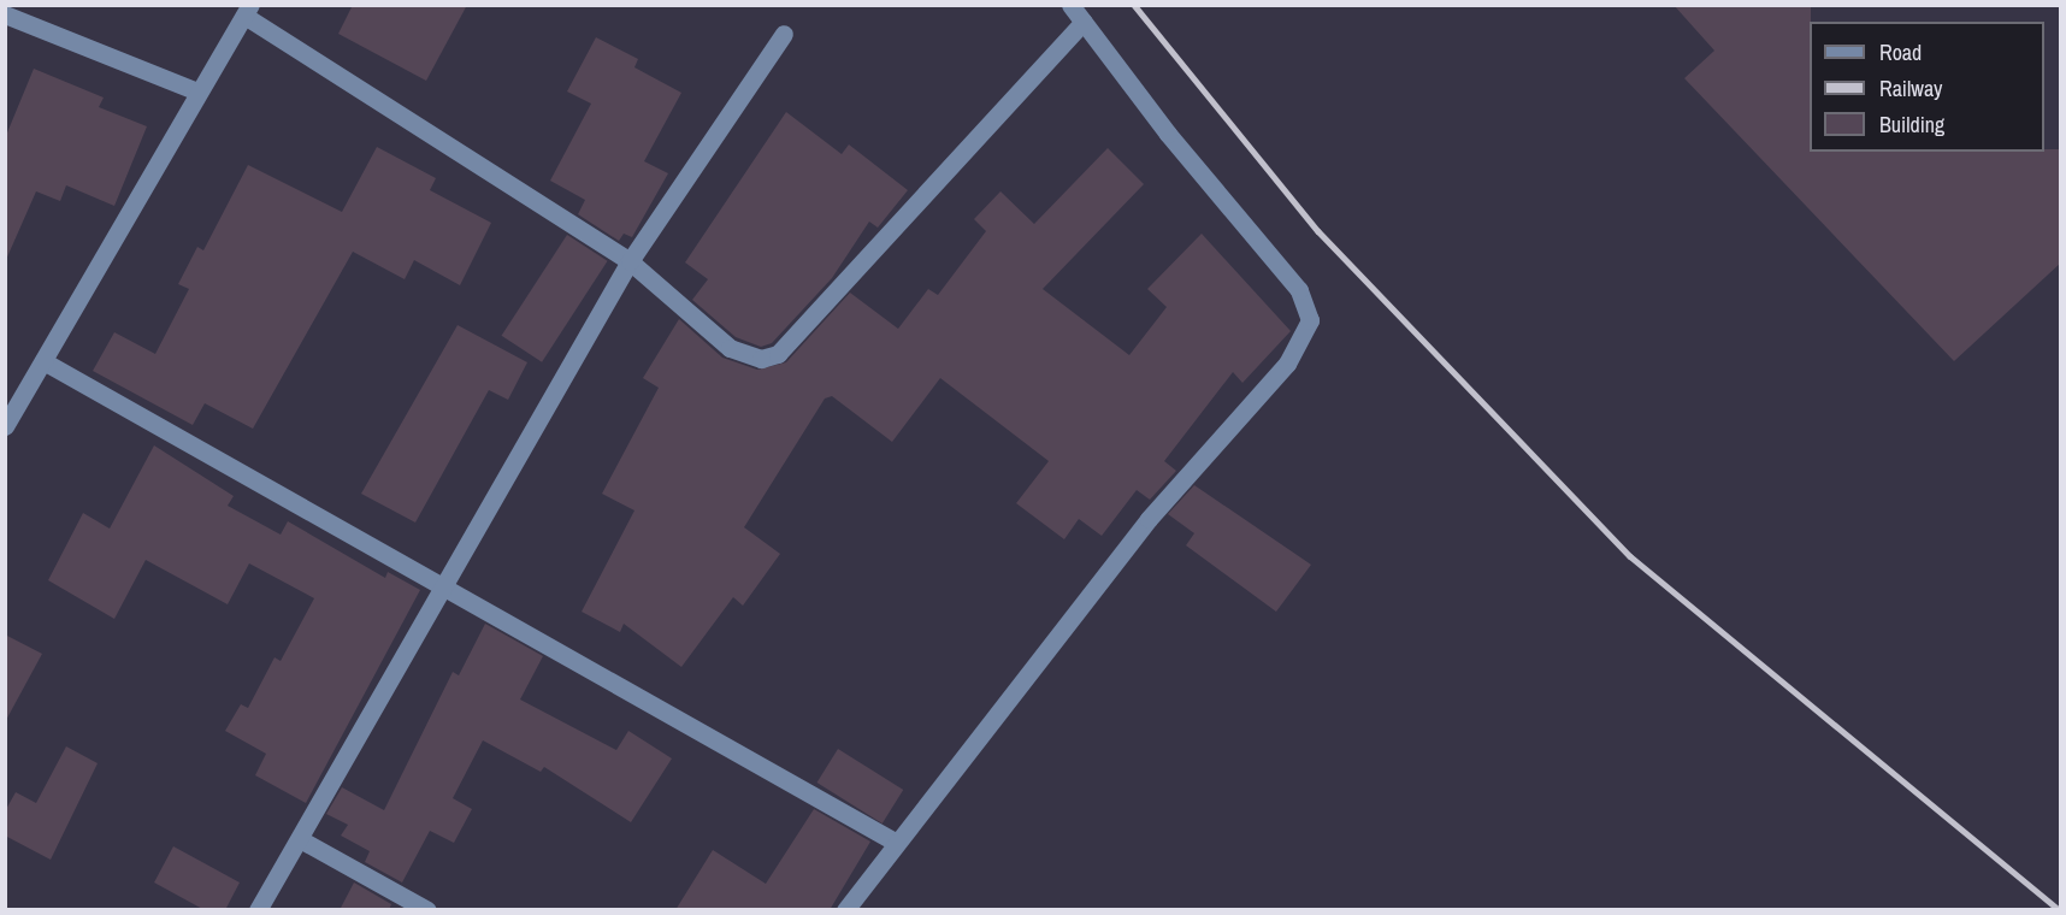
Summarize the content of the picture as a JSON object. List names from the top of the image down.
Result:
{
  "legend": ["Road", "Railway", "Building"]
}
